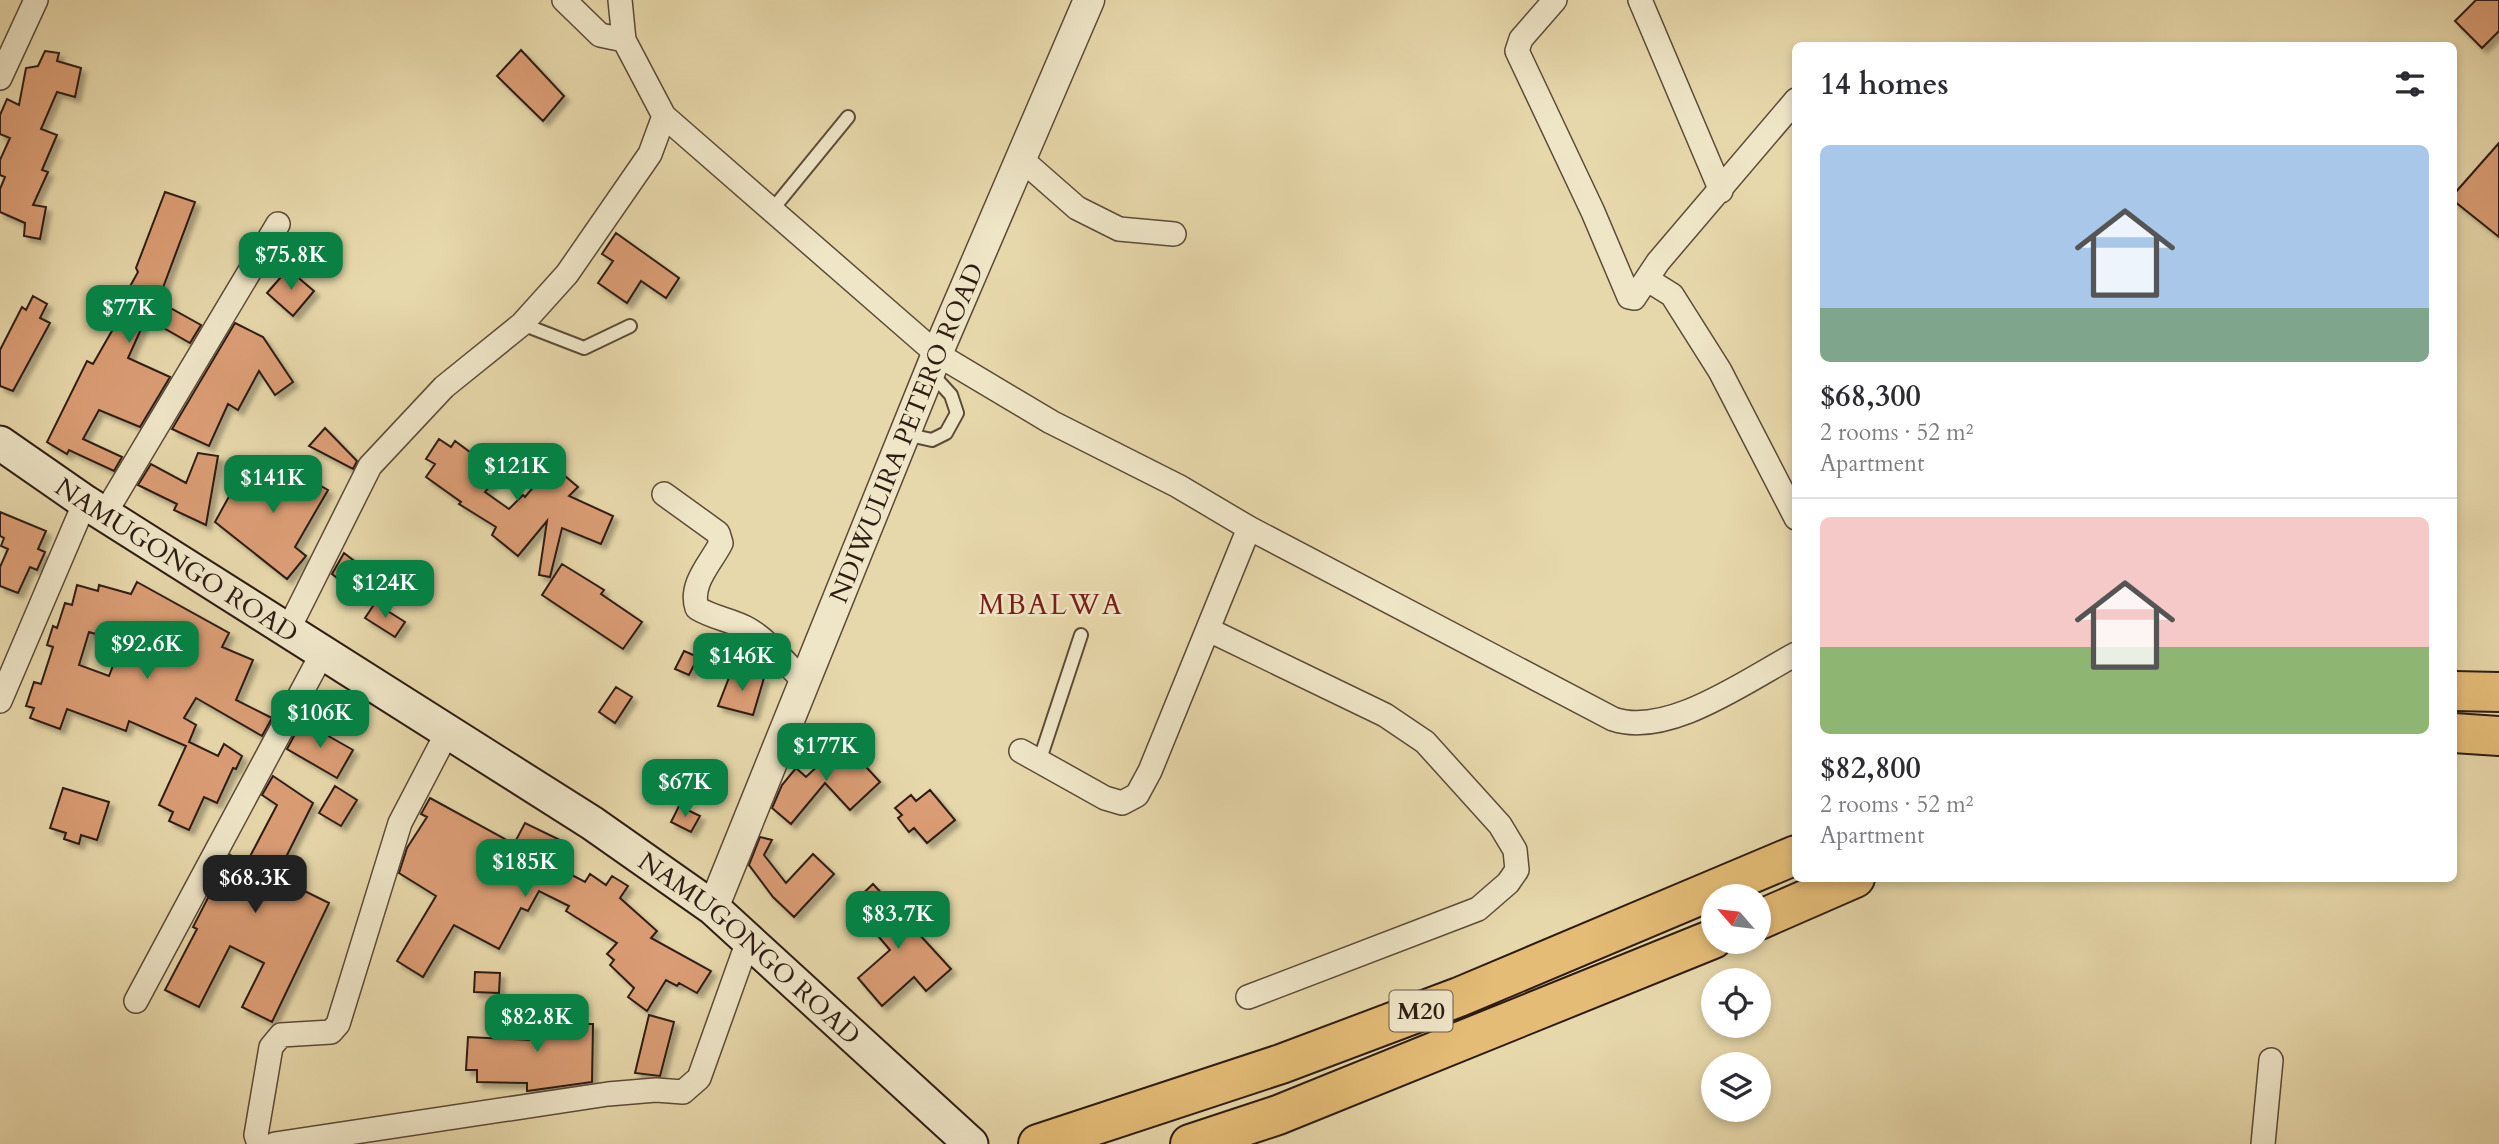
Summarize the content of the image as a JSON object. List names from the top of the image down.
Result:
{
  "streets": {
    "highway": ["M20"],
    "main road": ["NAMUGONGO ROAD"],
    "street": ["NDIWULIRA PETERO ROAD"]
  },
  "crossings": [
    ["NDIWULIRA PETERO ROAD", "NAMUGONGO ROAD"]
  ],
  "districts": ["MBALWA"],
  "north": "top left",
  "page": {
    "heading": "14 homes",
    "list": [
      {
        "name": "$68,300",
        "note": "2 rooms · 52 m² · Apartment"
      },
      {
        "name": "$82,800",
        "note": "2 rooms · 52 m² · Apartment"
      }
    ],
    "price": [
      "$75.8K",
      "$77K",
      "$121K",
      "$141K",
      "$124K",
      "$92.6K",
      "$146K",
      "$106K",
      "$177K",
      "$67K",
      "$185K",
      "$68.3K",
      "$83.7K",
      "$82.8K"
    ]
  }
}
